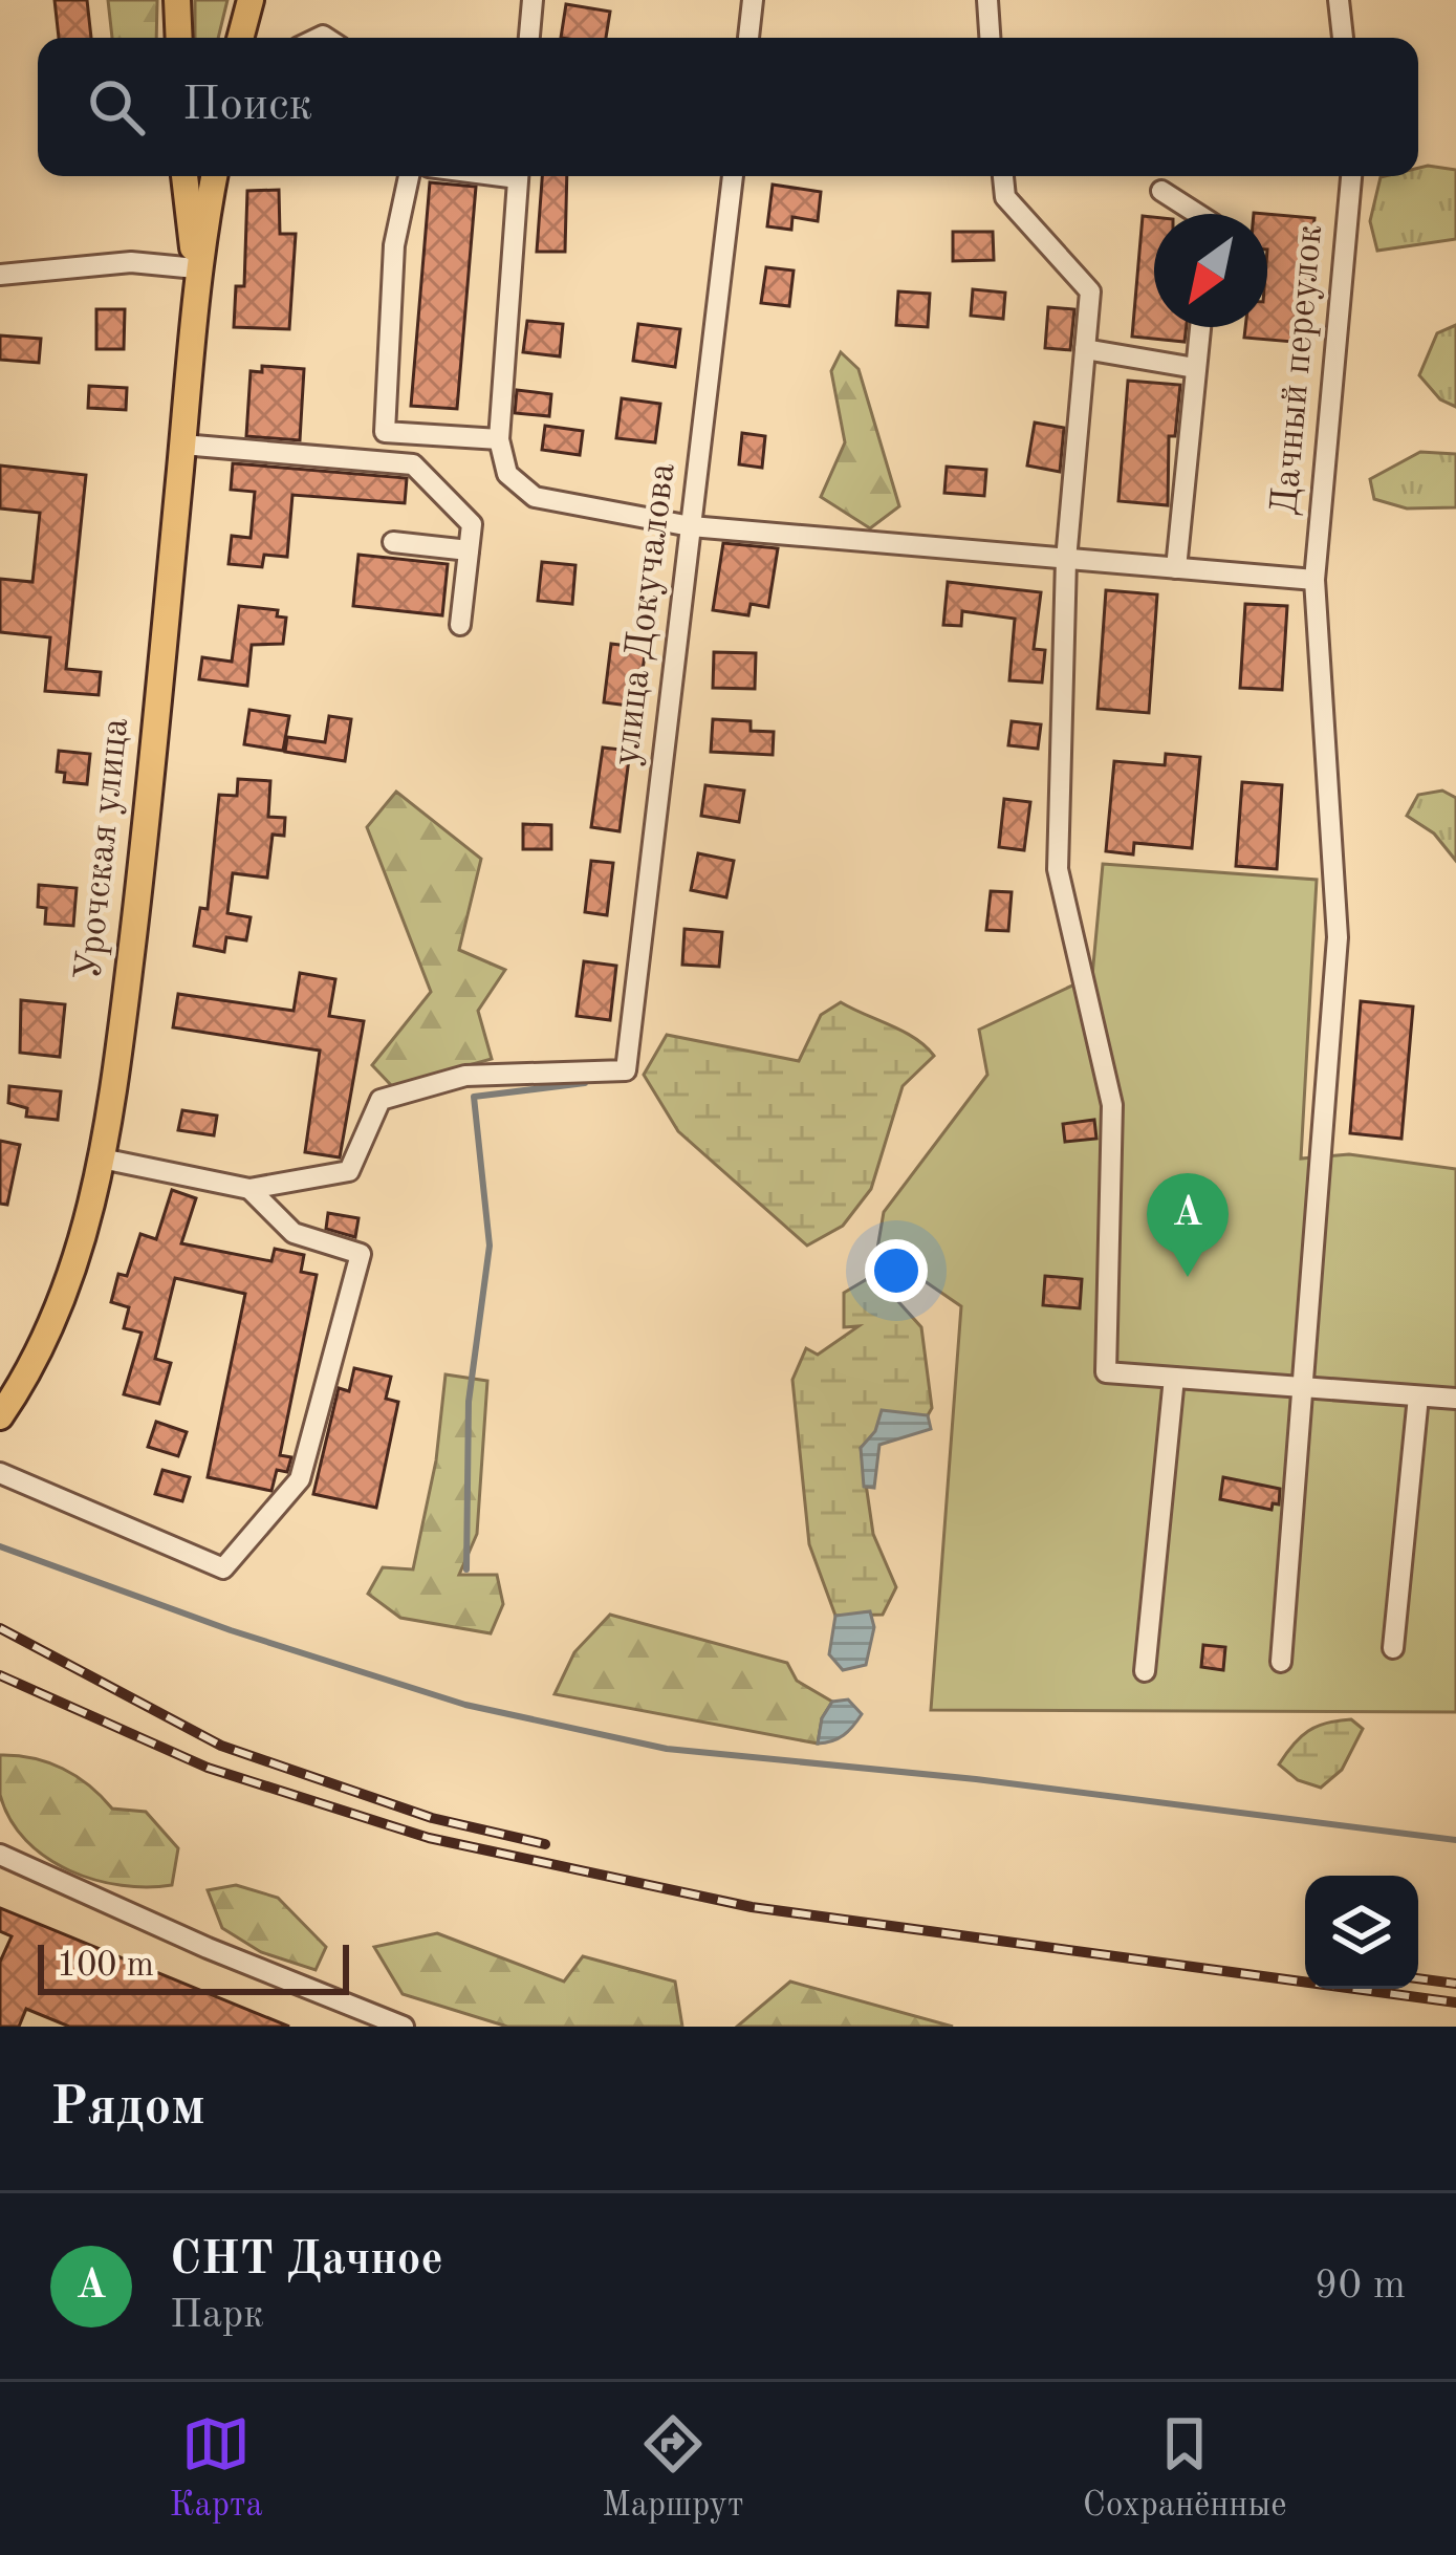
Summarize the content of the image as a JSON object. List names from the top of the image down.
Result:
{
  "streets": {
    "main road": ["Урочская улица"],
    "street": ["Дачный переулок", "улица Докучалова"]
  },
  "scale_bar": "100 m",
  "north": "bottom left",
  "page": {
    "search": "Поиск",
    "pins": "A",
    "scale": "100 m",
    "heading": "Рядом",
    "list": [
      {
        "mark": "A",
        "name": "СНТ Дачное",
        "note": "Парк",
        "value": "90 m"
      }
    ],
    "nav": ["Карта", "Маршрут", "Сохранённые"]
  }
}
